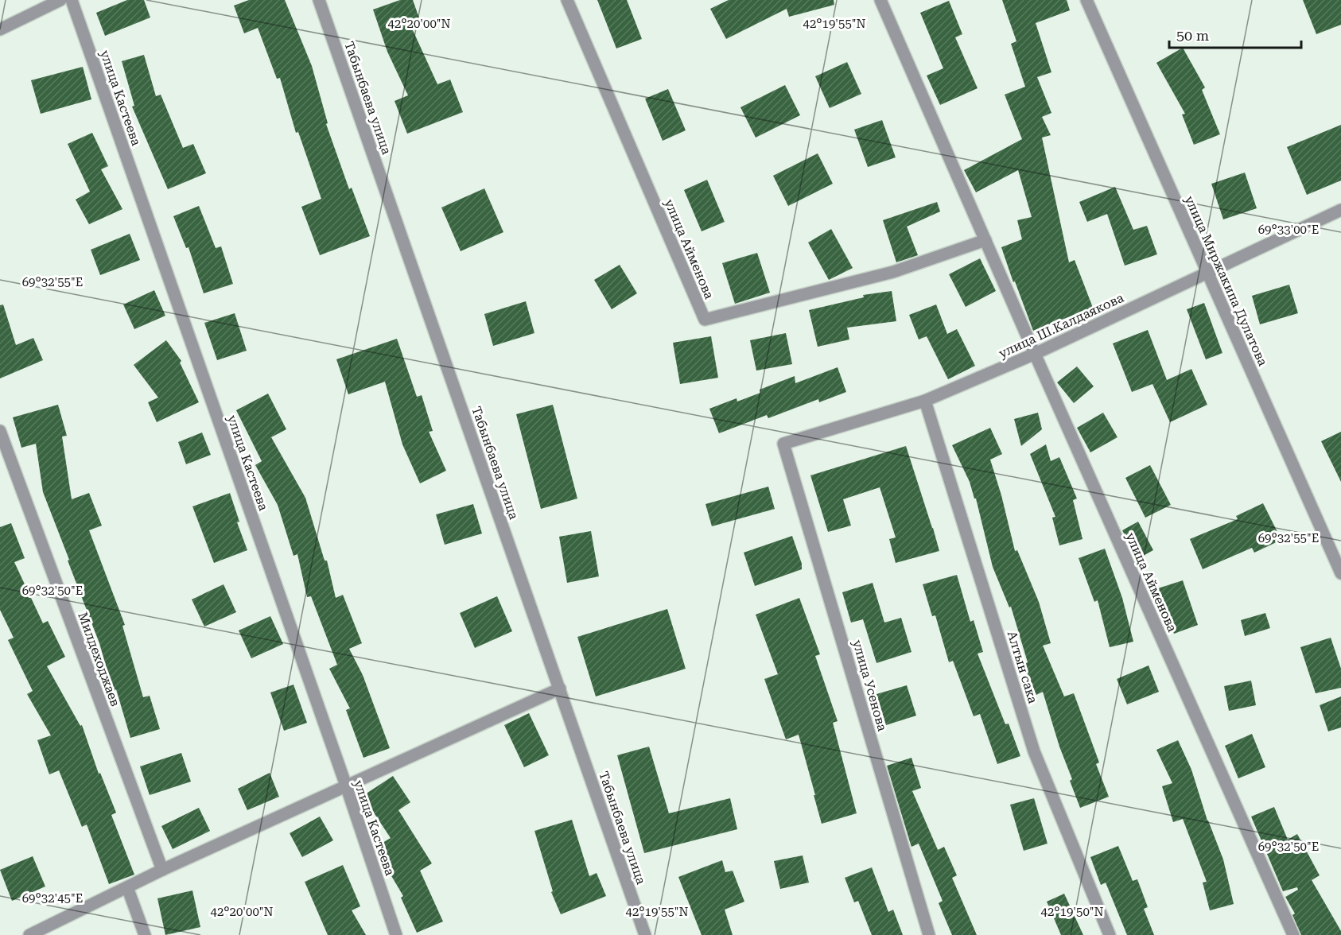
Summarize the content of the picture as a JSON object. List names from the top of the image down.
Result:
{
  "streets": {
    "street": [
      "улица Кастеева",
      "Табынбаева улица",
      "улица Айменова",
      "улица Миржакипа Дулатова",
      "улица Ш.Калдаякова",
      "Милдеходжаев",
      "Алтын сака",
      "улица Усенова"
    ]
  },
  "crossings": [
    ["улица Айменова", "улица Ш.Калдаякова"],
    ["улица Миржакипа Дулатова", "улица Ш.Калдаякова"],
    ["улица Ш.Калдаякова", "Алтын сака"],
    ["улица Ш.Калдаякова", "улица Усенова"]
  ],
  "scale_bar": "50 m",
  "coordinates": [
    "42°20'00\"N",
    "42°19'55\"N",
    "69°33'00\"E",
    "69°32'55\"E",
    "69°32'50\"E",
    "69°32'45\"E",
    "42°19'50\"N"
  ]
}
